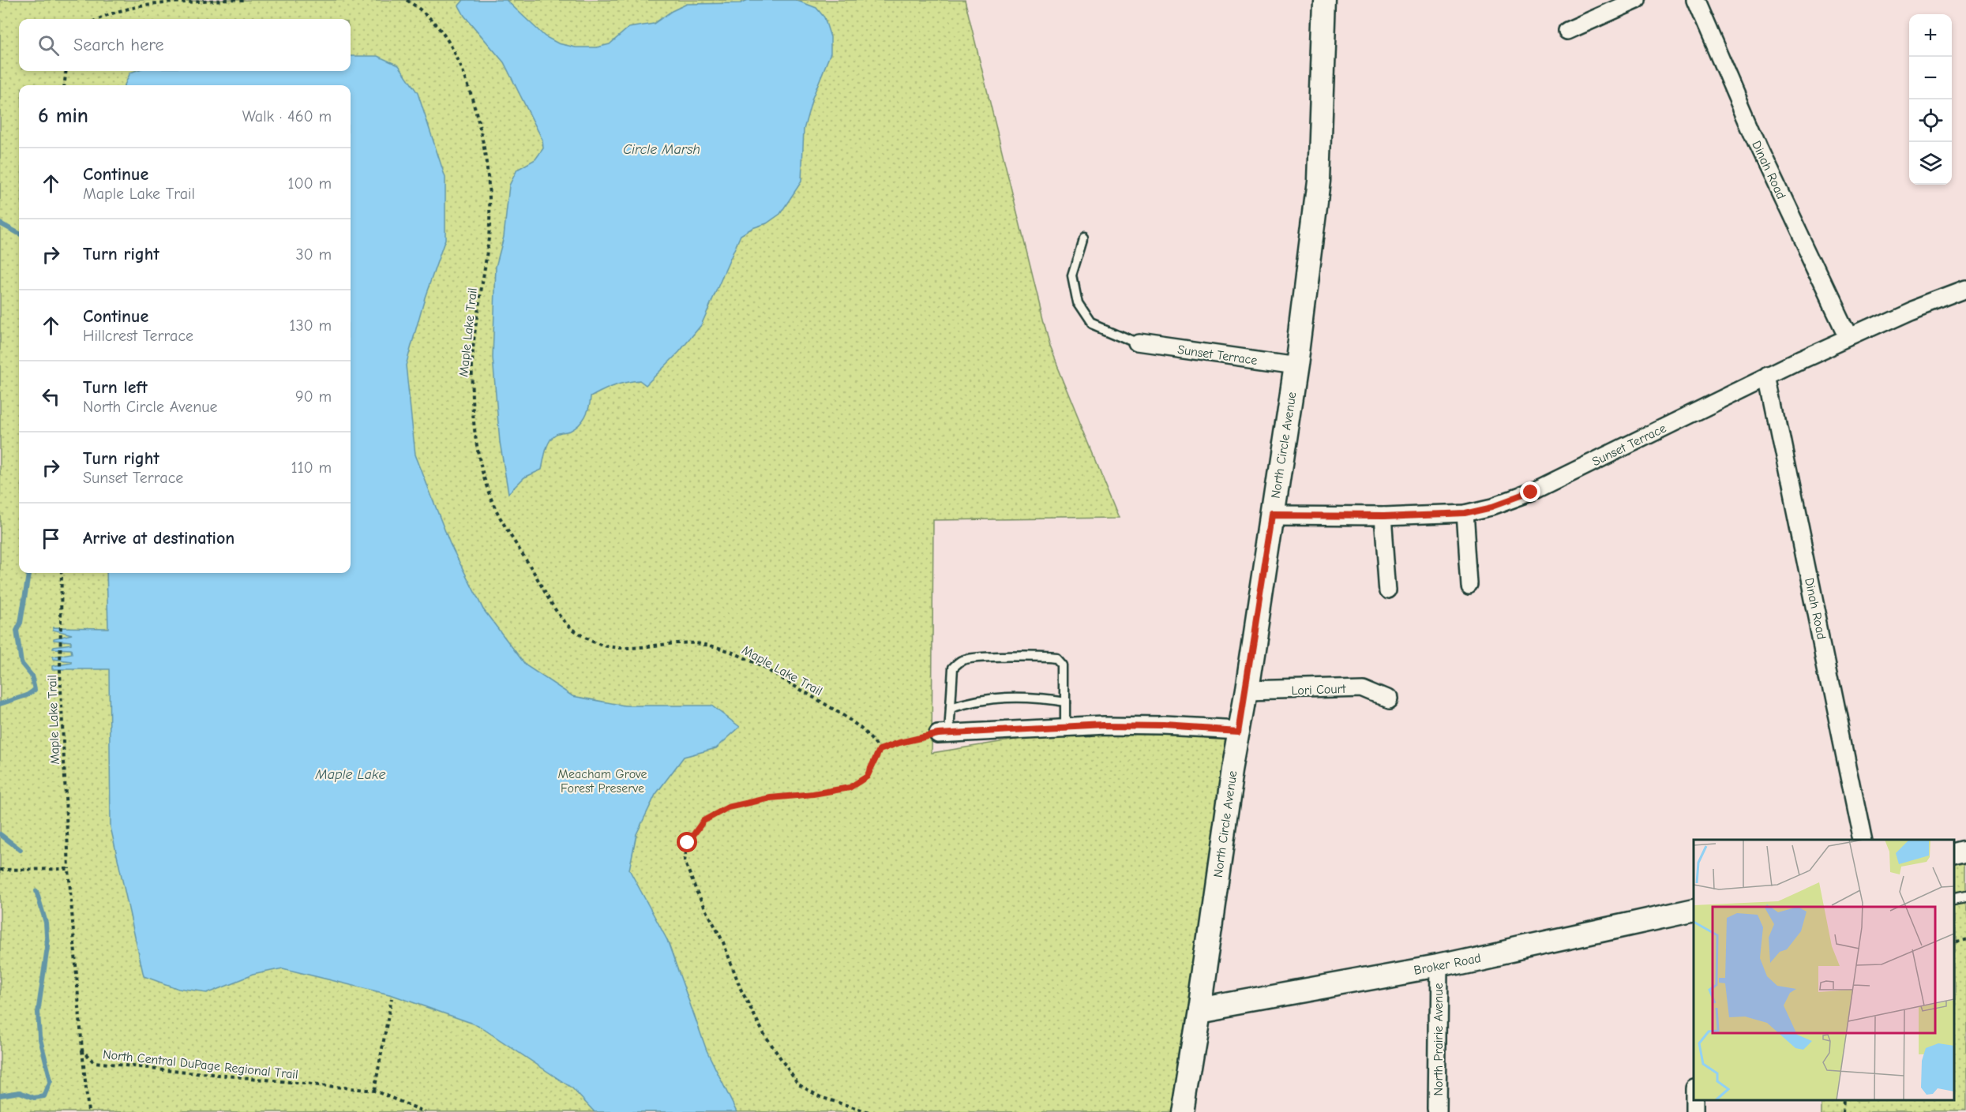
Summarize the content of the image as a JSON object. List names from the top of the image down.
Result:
{
  "streets": {
    "street": [
      "Dinah Road",
      "Sunset Terrace",
      "North Circle Avenue",
      "Lori Court",
      "Broker Road",
      "North Prairie Avenue"
    ],
    "path": ["Maple Lake Trail", "North Central DuPage Regional Trail"]
  },
  "crossings": [
    ["Dinah Road", "Sunset Terrace"],
    ["Sunset Terrace", "North Circle Avenue"],
    ["North Circle Avenue", "Lori Court"],
    ["North Circle Avenue", "Broker Road"],
    ["Broker Road", "North Prairie Avenue"]
  ],
  "water": ["Circle Marsh", "Maple Lake"],
  "parks": ["Meacham Grove Forest Preserve"],
  "page": {
    "map_buttons": ["+", "−"],
    "search": "Search here",
    "heading": ["6 min", "Walk · 460 m"],
    "list": [
      ["Continue", "Maple Lake Trail", "100 m"],
      ["Turn right", "30 m"],
      ["Continue", "Hillcrest Terrace", "130 m"],
      ["Turn left", "North Circle Avenue", "90 m"],
      ["Turn right", "Sunset Terrace", "110 m"],
      "Arrive at destination"
    ]
  }
}
